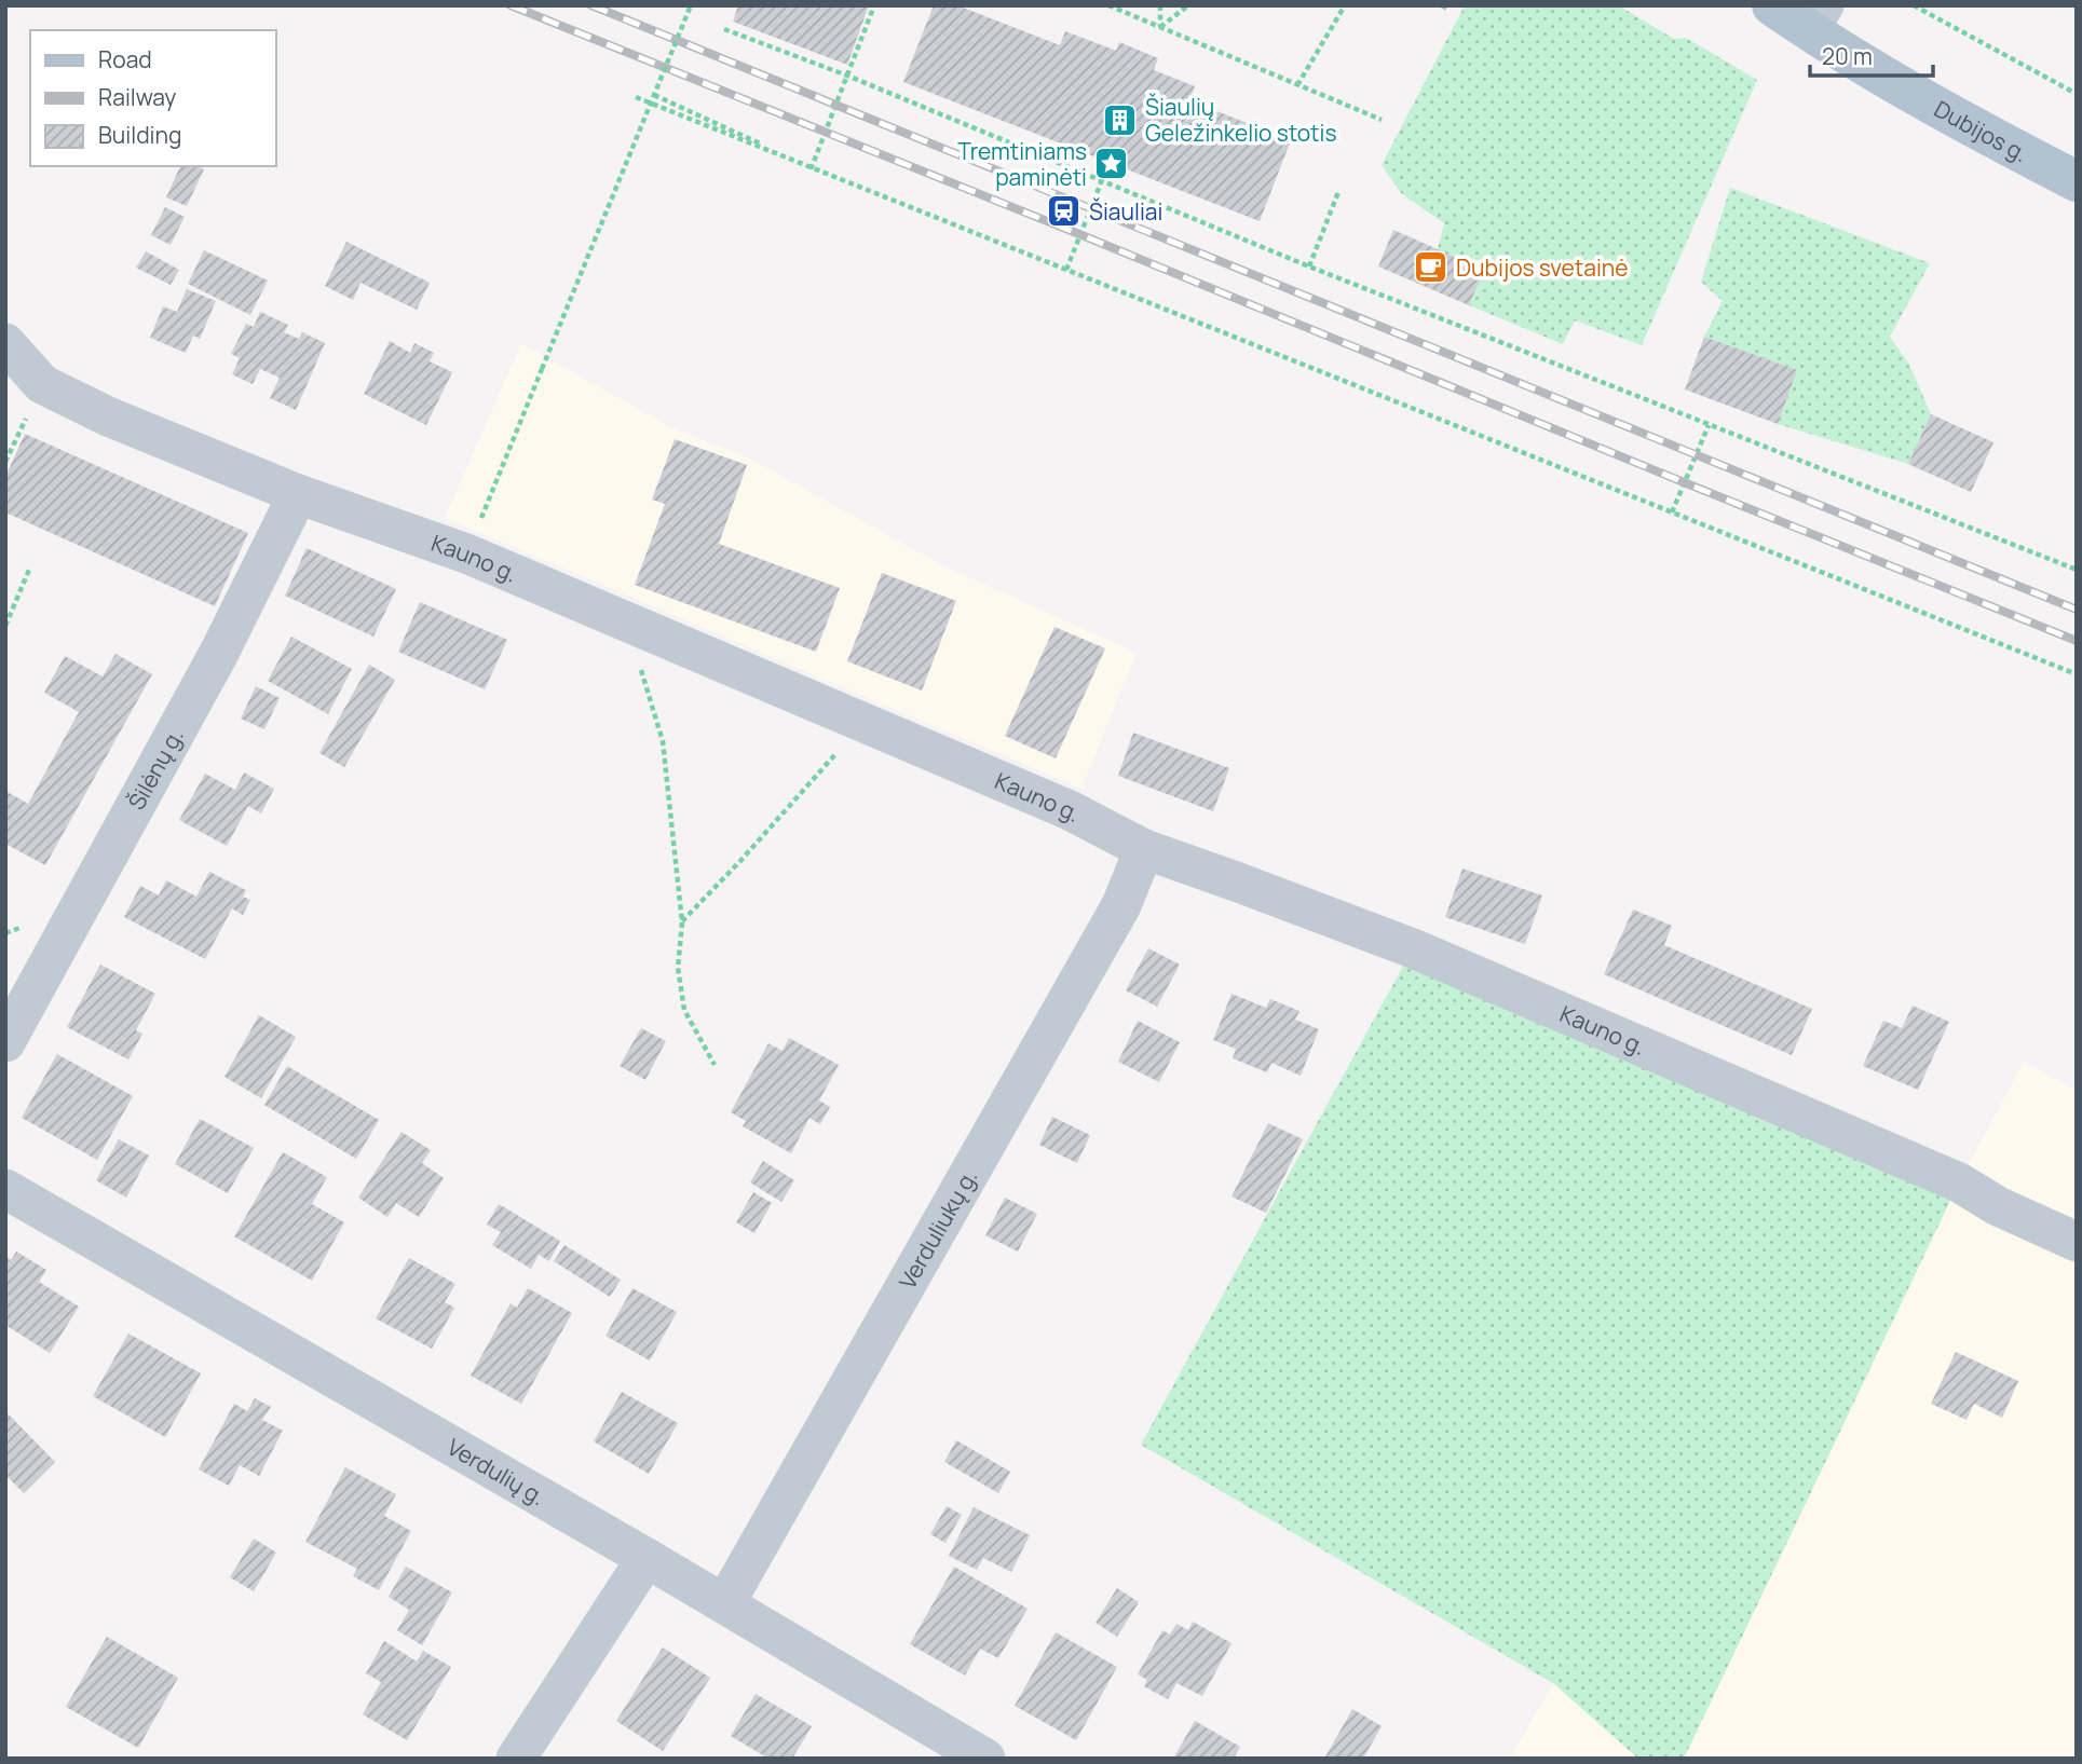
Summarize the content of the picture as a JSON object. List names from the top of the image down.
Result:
{
  "streets": {
    "main road": ["Dubijos g."],
    "street": [
      "Kauno g.",
      "Šilėnų g.",
      "Verduliukų g.",
      "Verdulių g."
    ]
  },
  "crossings": [
    ["Kauno g.", "Šilėnų g."],
    ["Kauno g.", "Verduliukų g."],
    ["Verduliukų g.", "Verdulių g."]
  ],
  "places": {
    "building": ["Šiaulių Geležinkelio stotis"],
    "place": ["Tremtiniams paminėti"],
    "station": ["Šiauliai"],
    "cafe": ["Dubijos svetainė"]
  },
  "legend": ["Road", "Railway", "Building"],
  "scale_bar": "20 m"
}
